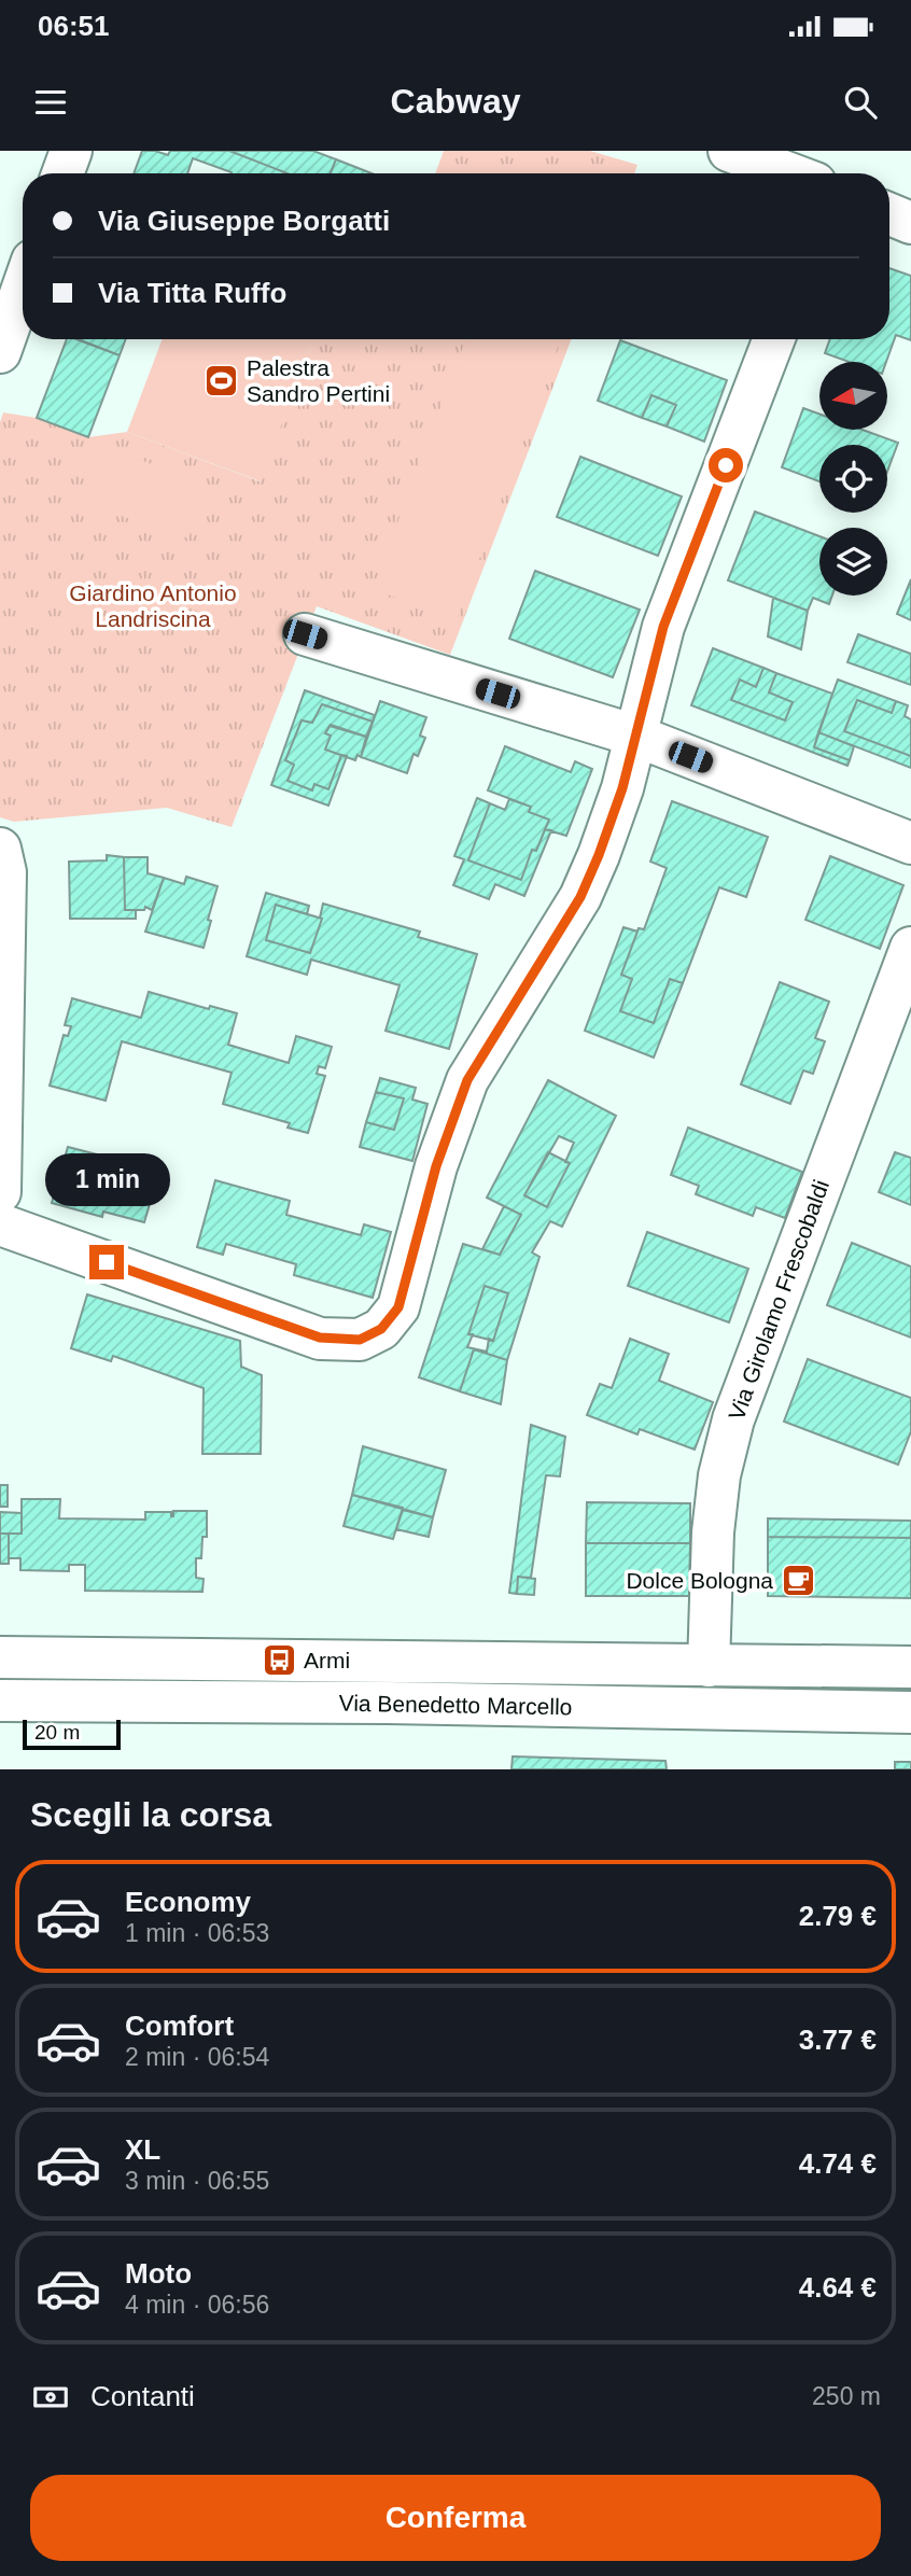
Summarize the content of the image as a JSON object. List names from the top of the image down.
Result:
{
  "streets": {
    "street": ["Via Girolamo Frescobaldi", "Via Benedetto Marcello"]
  },
  "crossings": [
    ["Via Girolamo Frescobaldi", "Via Benedetto Marcello"]
  ],
  "parks": ["Giardino Antonio Landriscina"],
  "places": {
    "sports": ["Palestra Sandro Pertini"],
    "cafe": ["Dolce Bologna"],
    "bus stop": ["Armi"]
  },
  "scale_bar": "20 m",
  "north": "left",
  "page": {
    "status": "06:51",
    "header": "Cabway",
    "banner": ["Via Giuseppe Borgatti", "Via Titta Ruffo"],
    "bubble": "1 min",
    "scale": "20 m",
    "heading": "Scegli la corsa",
    "list": [
      {
        "name": "Economy",
        "note": "1 min · 06:53",
        "value": "2.79 €"
      },
      {
        "name": "Comfort",
        "note": "2 min · 06:54",
        "value": "3.77 €"
      },
      {
        "name": "XL",
        "note": "3 min · 06:55",
        "value": "4.74 €"
      },
      {
        "name": "Moto",
        "note": "4 min · 06:56",
        "value": "4.64 €"
      }
    ],
    "pay": ["Contanti", "250 m"],
    "buttons": "Conferma"
  }
}
